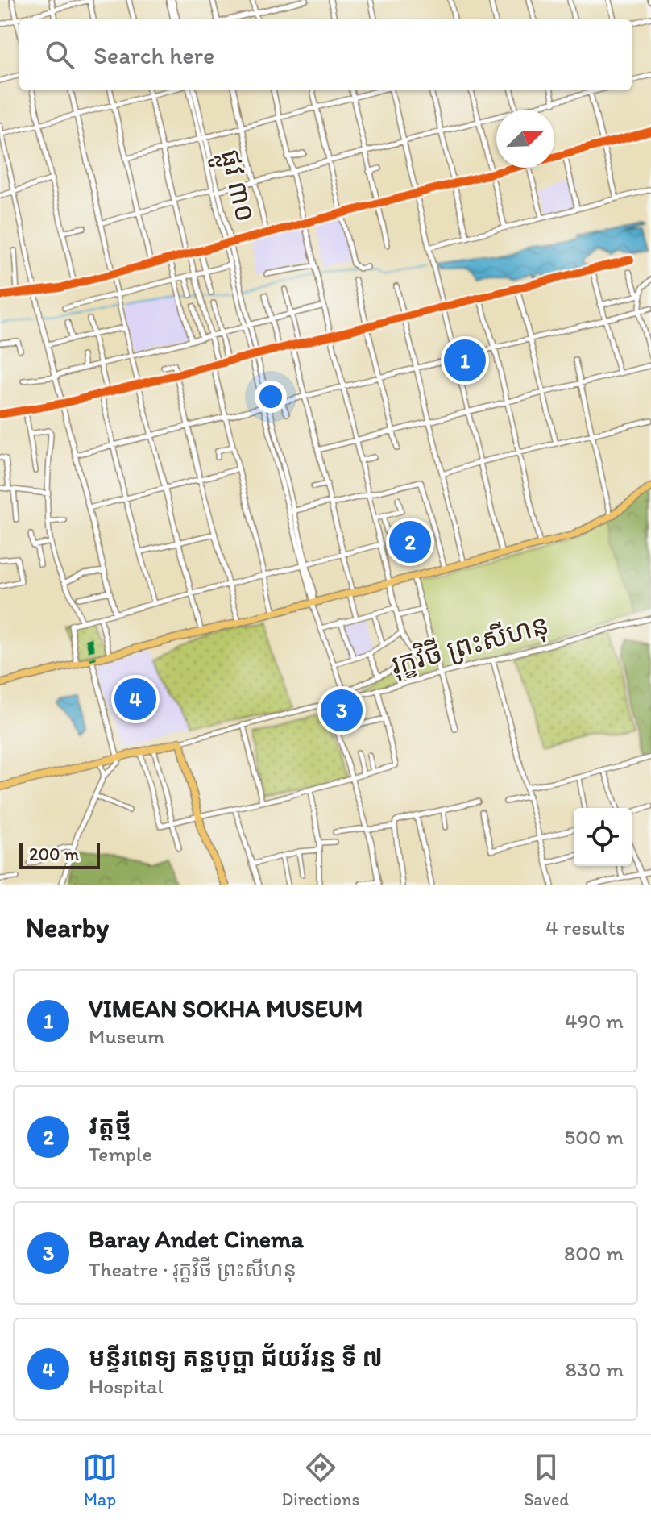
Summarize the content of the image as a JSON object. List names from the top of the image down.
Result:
{
  "streets": {
    "main road": ["រុក្ខវិថី ព្រះសីហនុ"],
    "street": ["ផ្លូវ ៣០"]
  },
  "crossings": [
    ["ផ្លូវ ៣០", "រុក្ខវិថី ព្រះសីហនុ"]
  ],
  "scale_bar": "200 m",
  "north": "top right",
  "page": {
    "search": "Search here",
    "pins": [
      "1",
      "2",
      "4",
      "3"
    ],
    "scale": "200 m",
    "heading": ["Nearby", "4 results"],
    "list": [
      {
        "mark": "1",
        "name": "VIMEAN SOKHA MUSEUM",
        "note": "Museum",
        "value": "490 m"
      },
      {
        "mark": "2",
        "name": "វត្តថ្មី",
        "note": "Temple",
        "value": "500 m"
      },
      {
        "mark": "3",
        "name": "Baray Andet Cinema",
        "note": "Theatre · រុក្ខវិថី ព្រះសីហនុ",
        "value": "800 m"
      },
      {
        "mark": "4",
        "name": "មន្ទីរពេទ្យ គន្ធបុប្ផា ជ័យវ័រន្ម ទី ៧",
        "note": "Hospital",
        "value": "830 m"
      }
    ],
    "nav": ["Map", "Directions", "Saved"]
  }
}
